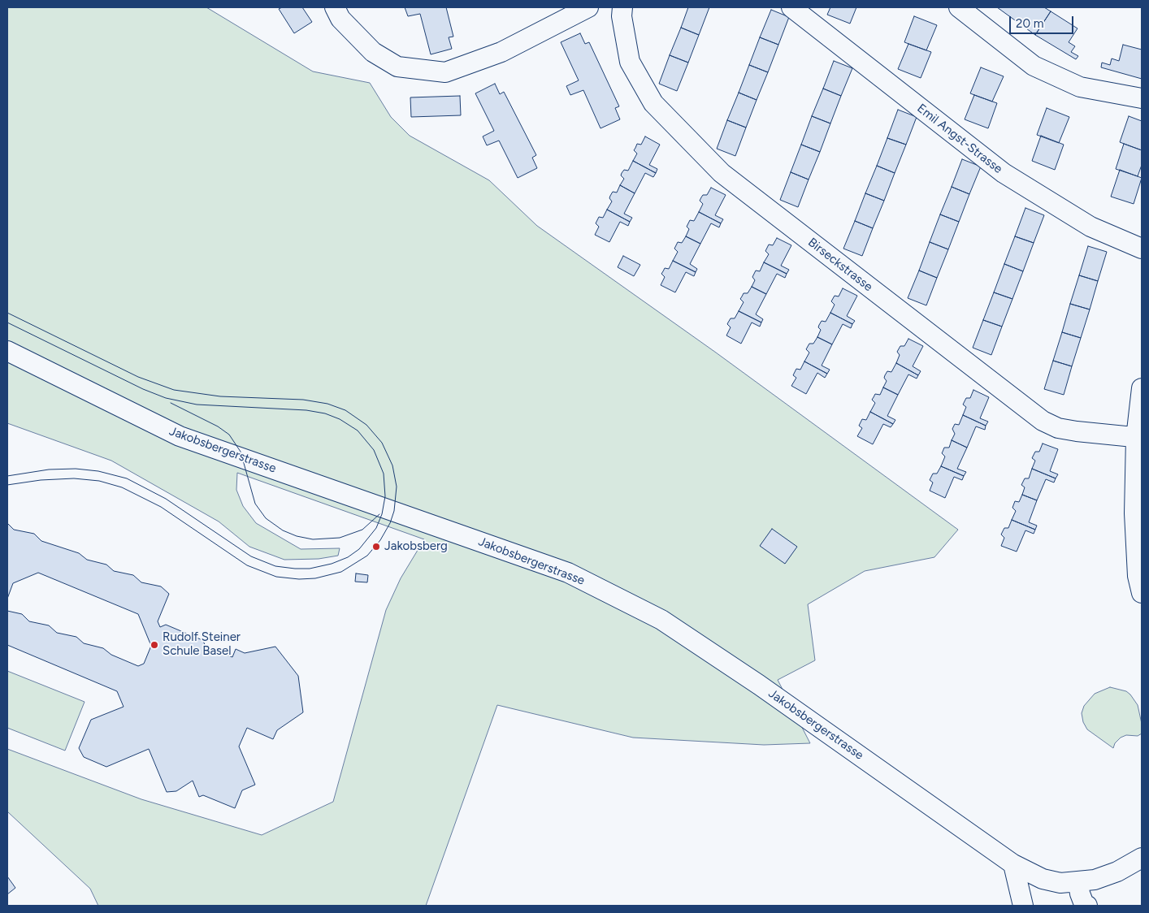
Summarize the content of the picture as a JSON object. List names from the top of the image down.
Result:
{
  "streets": {
    "street": ["Emil Angst-Strasse", "Birseckstrasse", "Jakobsbergerstrasse"]
  },
  "places": ["Jakobsberg", "Rudolf Steiner Schule Basel"],
  "scale_bar": "20 m"
}
